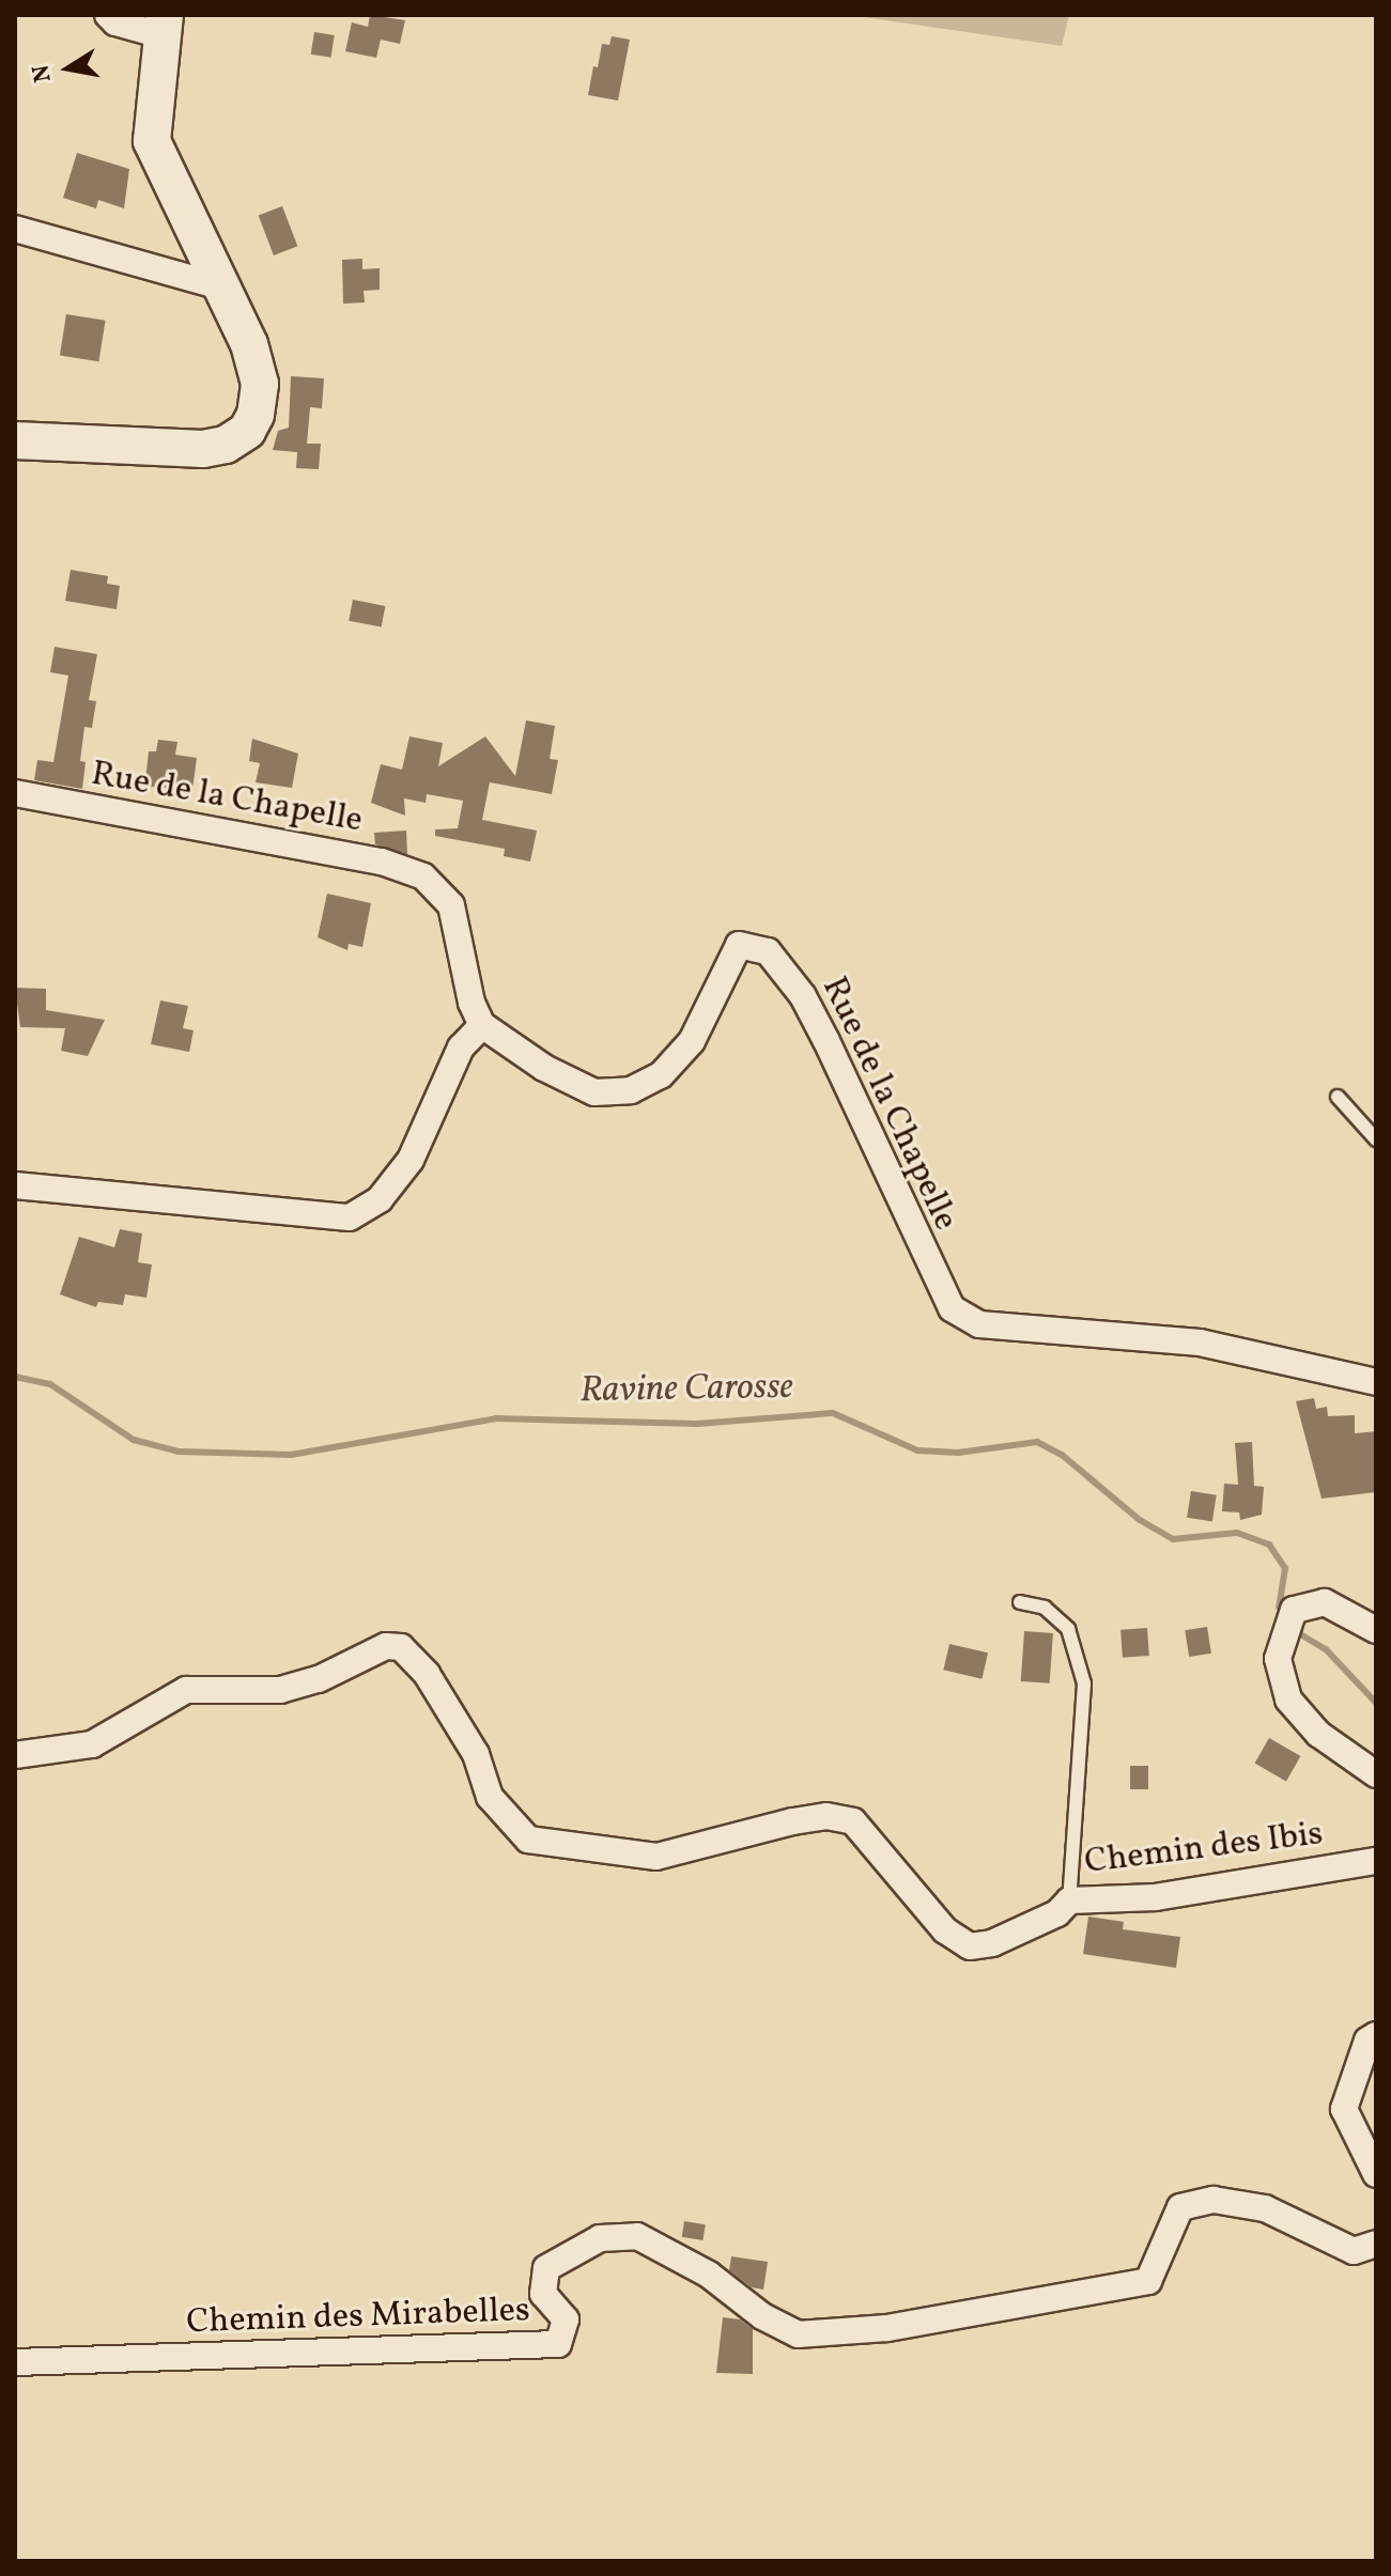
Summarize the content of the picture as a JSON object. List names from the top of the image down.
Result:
{
  "streets": {
    "street": ["Rue de la Chapelle", "Chemin des Ibis", "Chemin des Mirabelles"]
  },
  "water": ["Ravine Carosse"],
  "north": "left"
}
